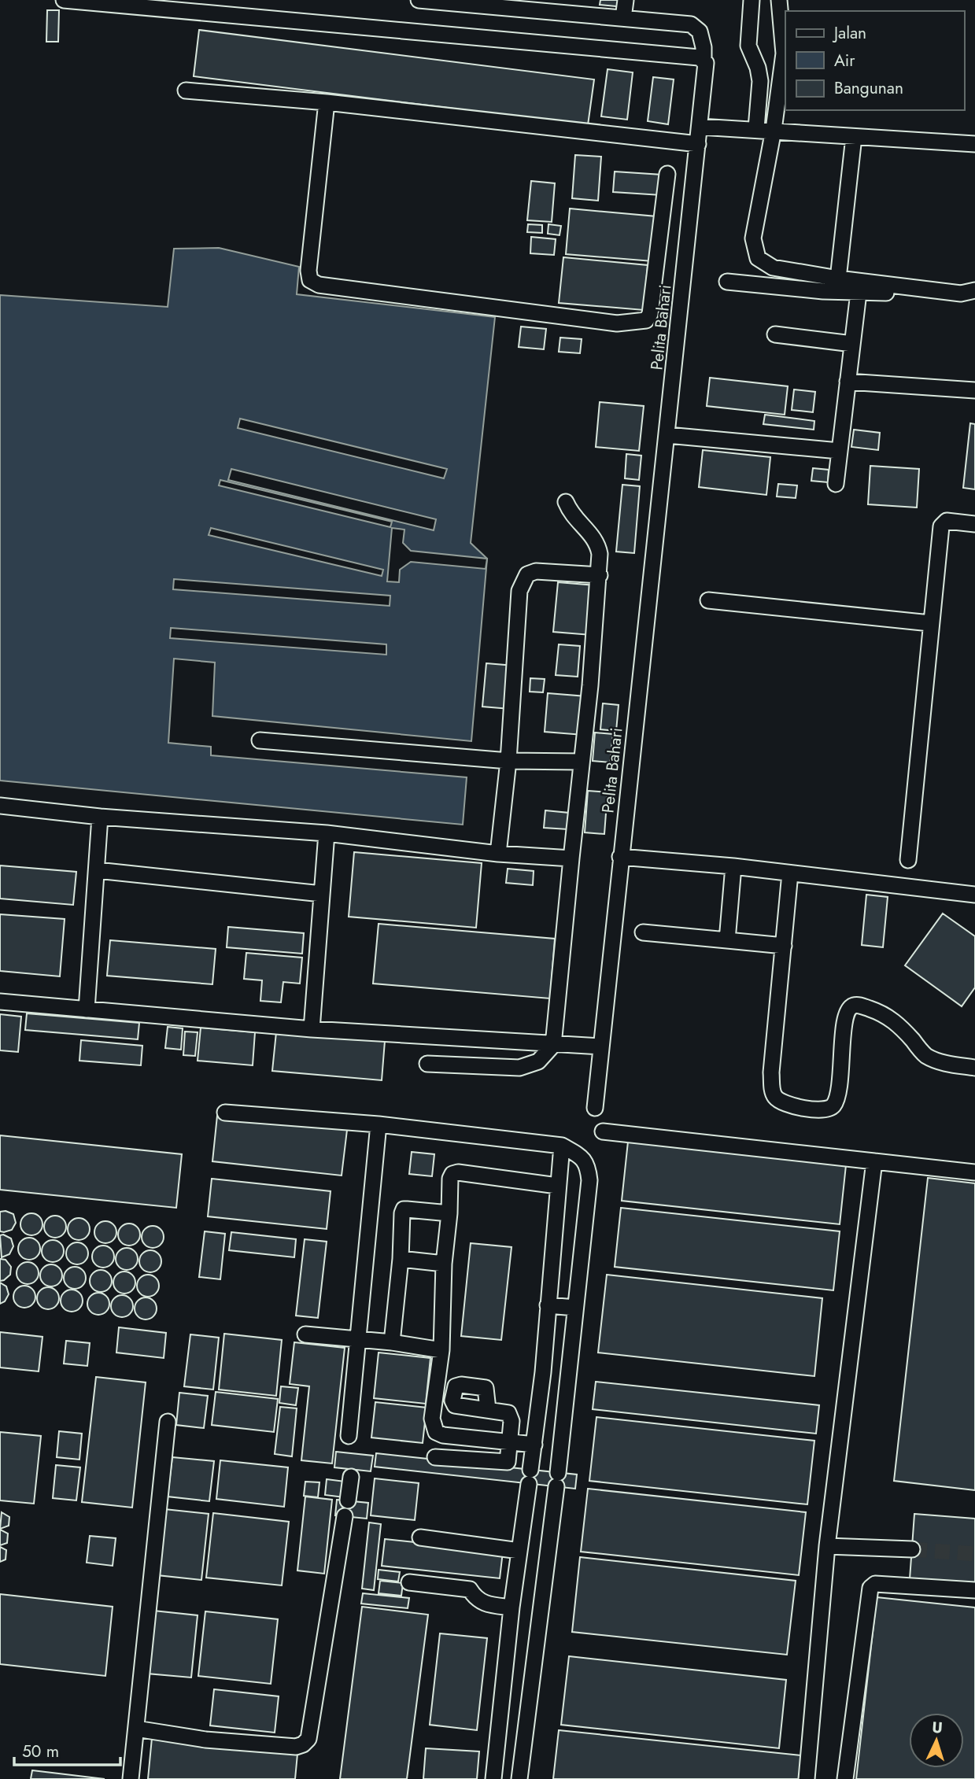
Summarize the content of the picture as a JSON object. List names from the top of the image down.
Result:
{
  "streets": {
    "lane": ["Pelita Bahari"]
  },
  "legend": ["Jalan", "Air", "Bangunan"],
  "scale_bar": "50 m",
  "north": "top"
}
